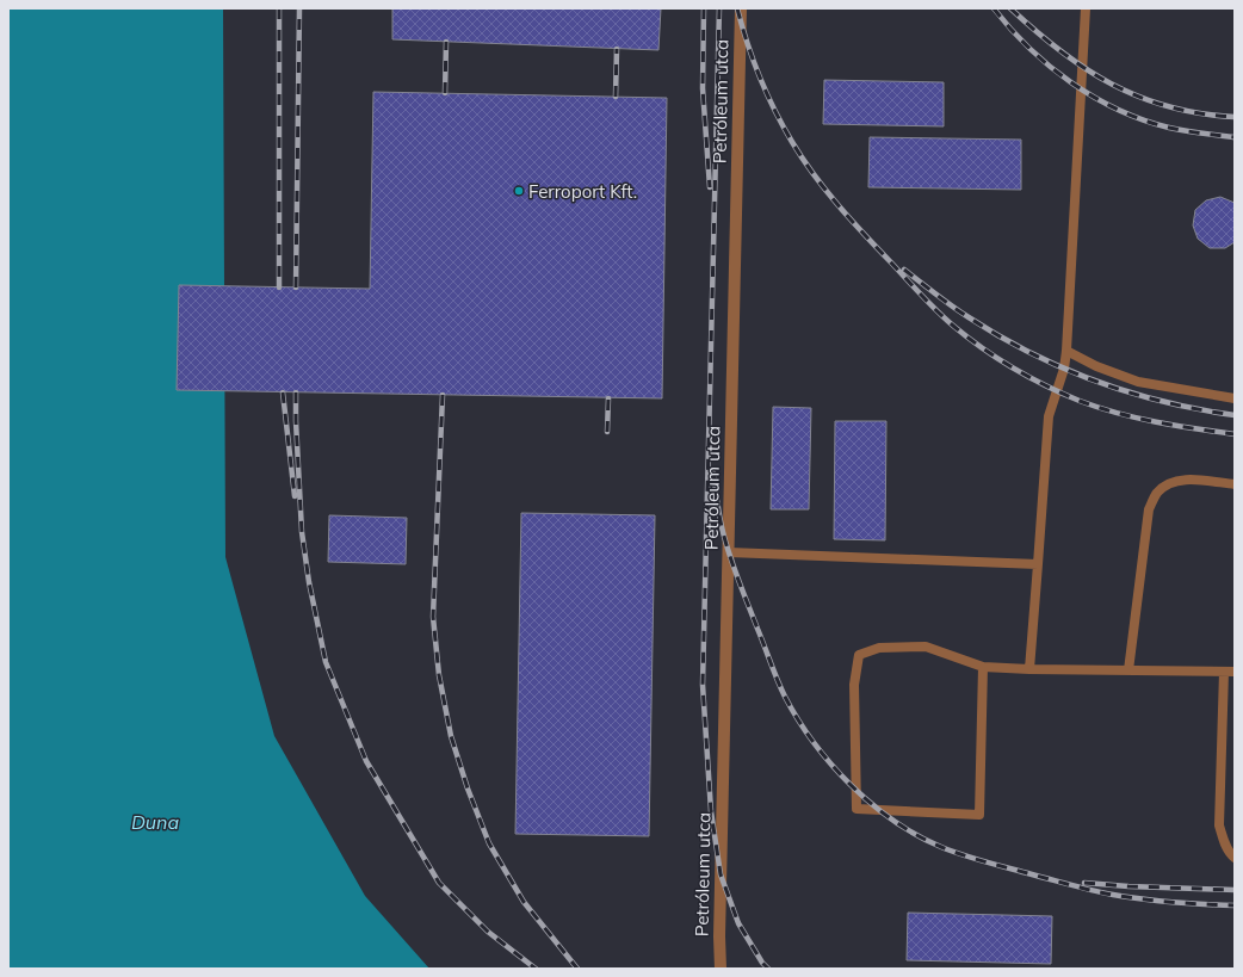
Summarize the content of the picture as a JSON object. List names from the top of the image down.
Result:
{
  "streets": {
    "street": ["Petróleum utca"]
  },
  "water": ["Duna"],
  "places": ["Ferroport Kft."]
}
